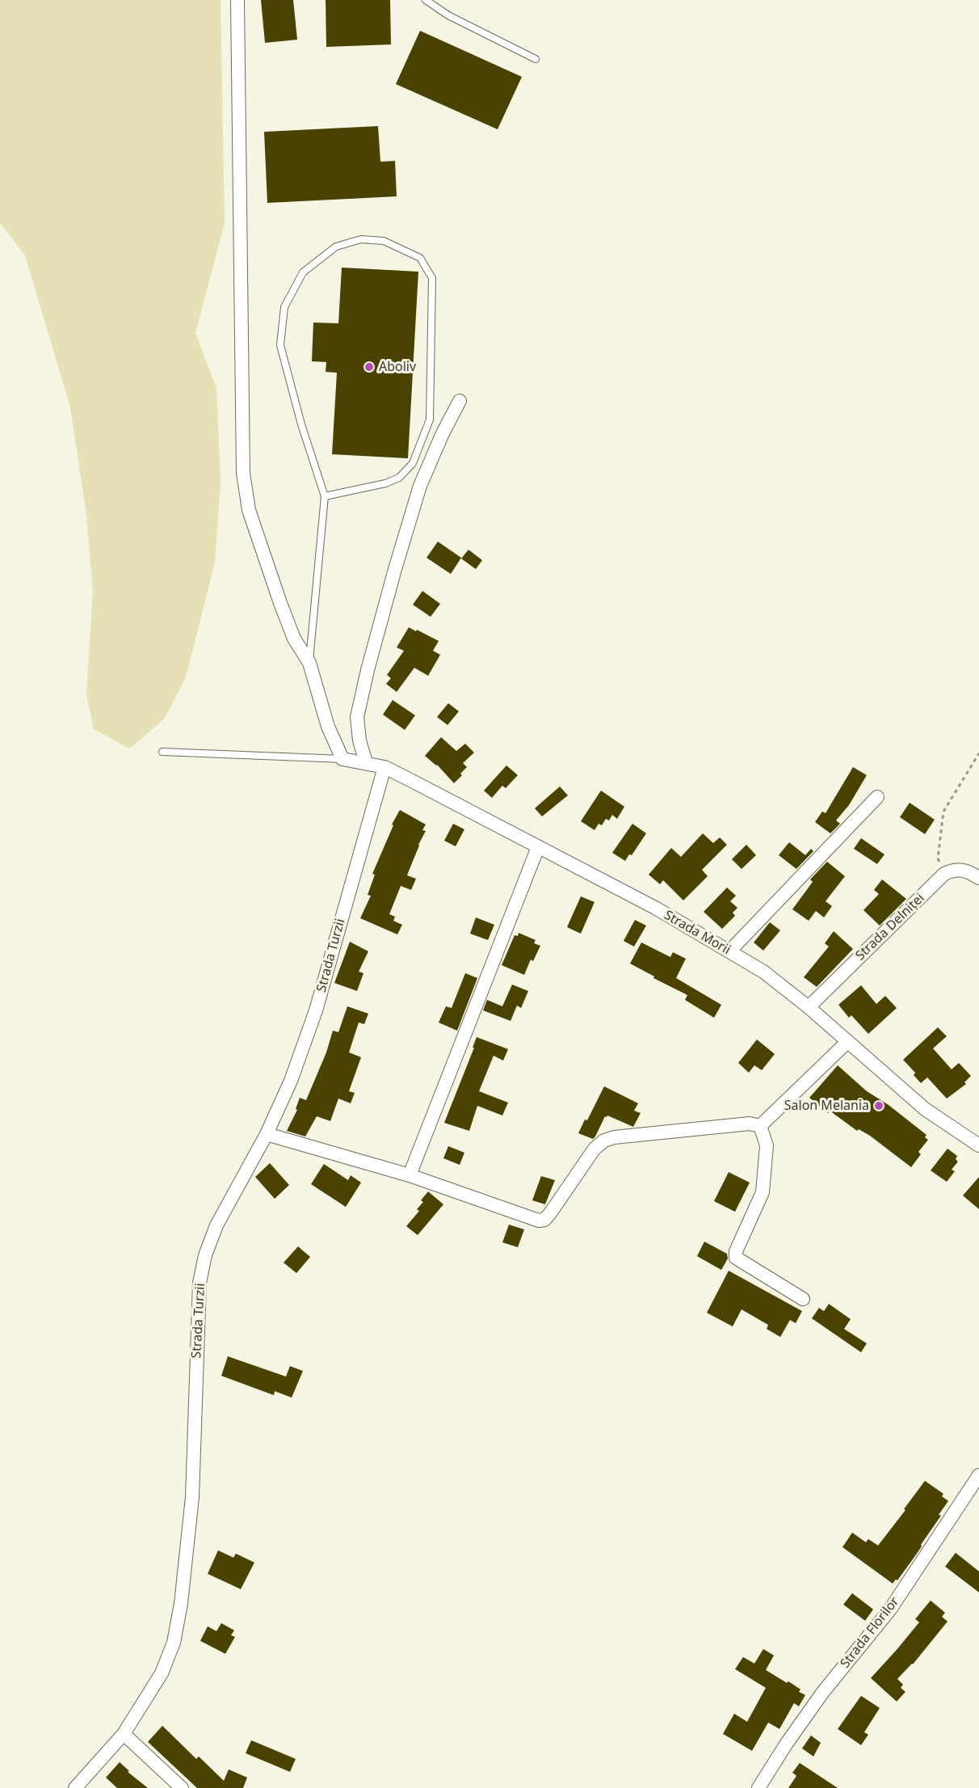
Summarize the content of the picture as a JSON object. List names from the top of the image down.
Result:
{
  "streets": {
    "street": [
      "Strada Delniței",
      "Strada Morii",
      "Strada Turzii",
      "Strada Florilor"
    ]
  },
  "crossings": [
    ["Strada Delniței", "Strada Morii"],
    ["Strada Morii", "Strada Turzii"]
  ],
  "places": ["Aboliv", "Salon Melania"]
}
